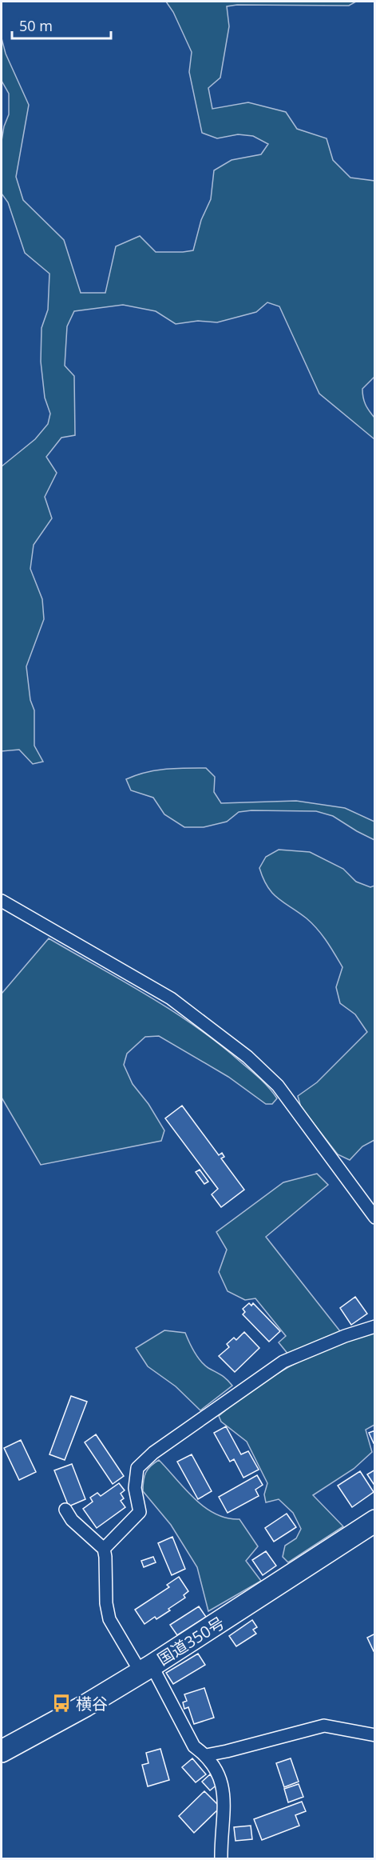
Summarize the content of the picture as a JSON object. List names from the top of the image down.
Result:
{
  "streets": {
    "highway": ["国道350号"]
  },
  "places": {
    "bus stop": ["横谷"]
  },
  "scale_bar": "50 m"
}
